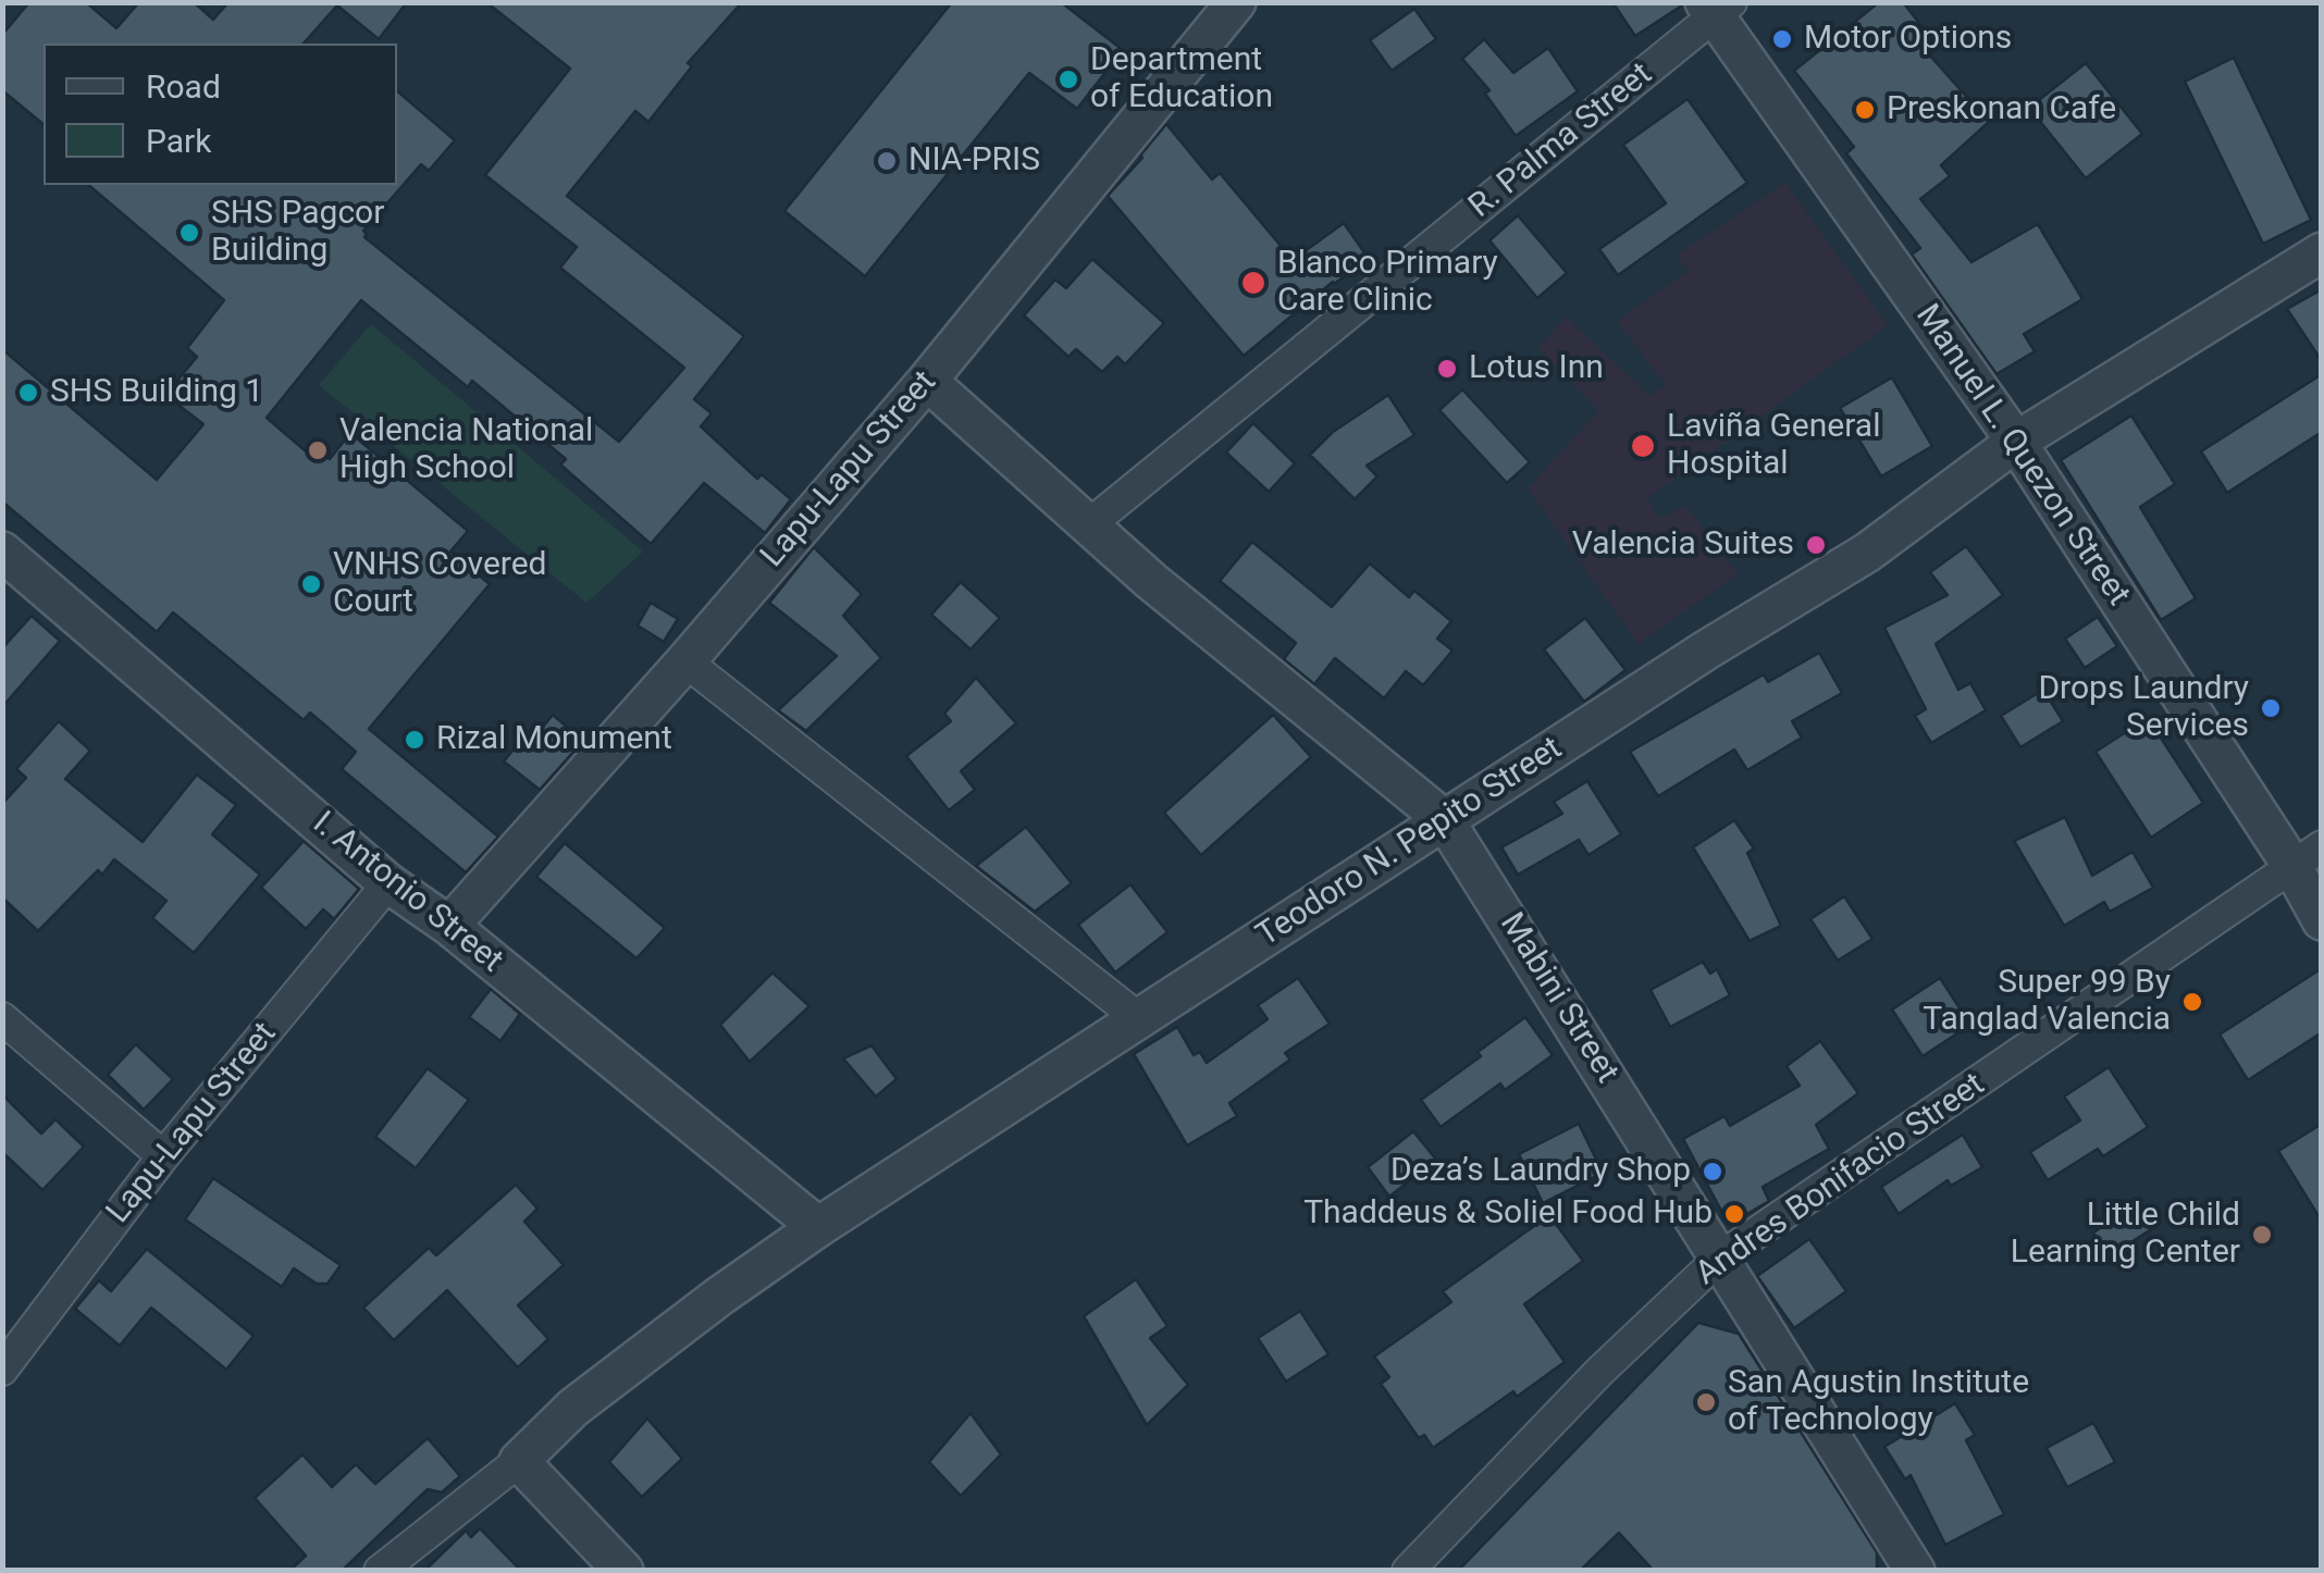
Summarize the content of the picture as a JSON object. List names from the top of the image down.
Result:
{
  "streets": {
    "street": [
      "R. Palma Street",
      "Manuel L. Quezon Street",
      "Lapu-Lapu Street",
      "Teodoro N. Pepito Street",
      "I. Antonio Street",
      "Mabini Street",
      "Andres Bonifacio Street"
    ]
  },
  "crossings": [
    ["R. Palma Street", "Manuel L. Quezon Street"],
    ["R. Palma Street", "Mabini Street"],
    ["Manuel L. Quezon Street", "Teodoro N. Pepito Street"],
    ["Manuel L. Quezon Street", "Andres Bonifacio Street"],
    ["Lapu-Lapu Street", "I. Antonio Street"],
    ["Lapu-Lapu Street", "Mabini Street"],
    ["Teodoro N. Pepito Street", "I. Antonio Street"],
    ["Teodoro N. Pepito Street", "Mabini Street"],
    ["Mabini Street", "Andres Bonifacio Street"]
  ],
  "places": [
    "Motor Options",
    "Department of Education",
    "Preskonan Cafe",
    "NIA-PRIS",
    "SHS Pagcor Building",
    "Blanco Primary Care Clinic",
    "Lotus Inn",
    "SHS Building 1",
    "Laviña General Hospital",
    "Valencia National High School",
    "Valencia Suites",
    "VNHS Covered Court",
    "Drops Laundry Services",
    "Rizal Monument",
    "Super 99 By Tanglad Valencia",
    "Deza’s Laundry Shop",
    "Thaddeus & Soliel Food Hub",
    "Little Child Learning Center",
    "San Agustin Institute of Technology"
  ],
  "legend": ["Road", "Park"]
}
